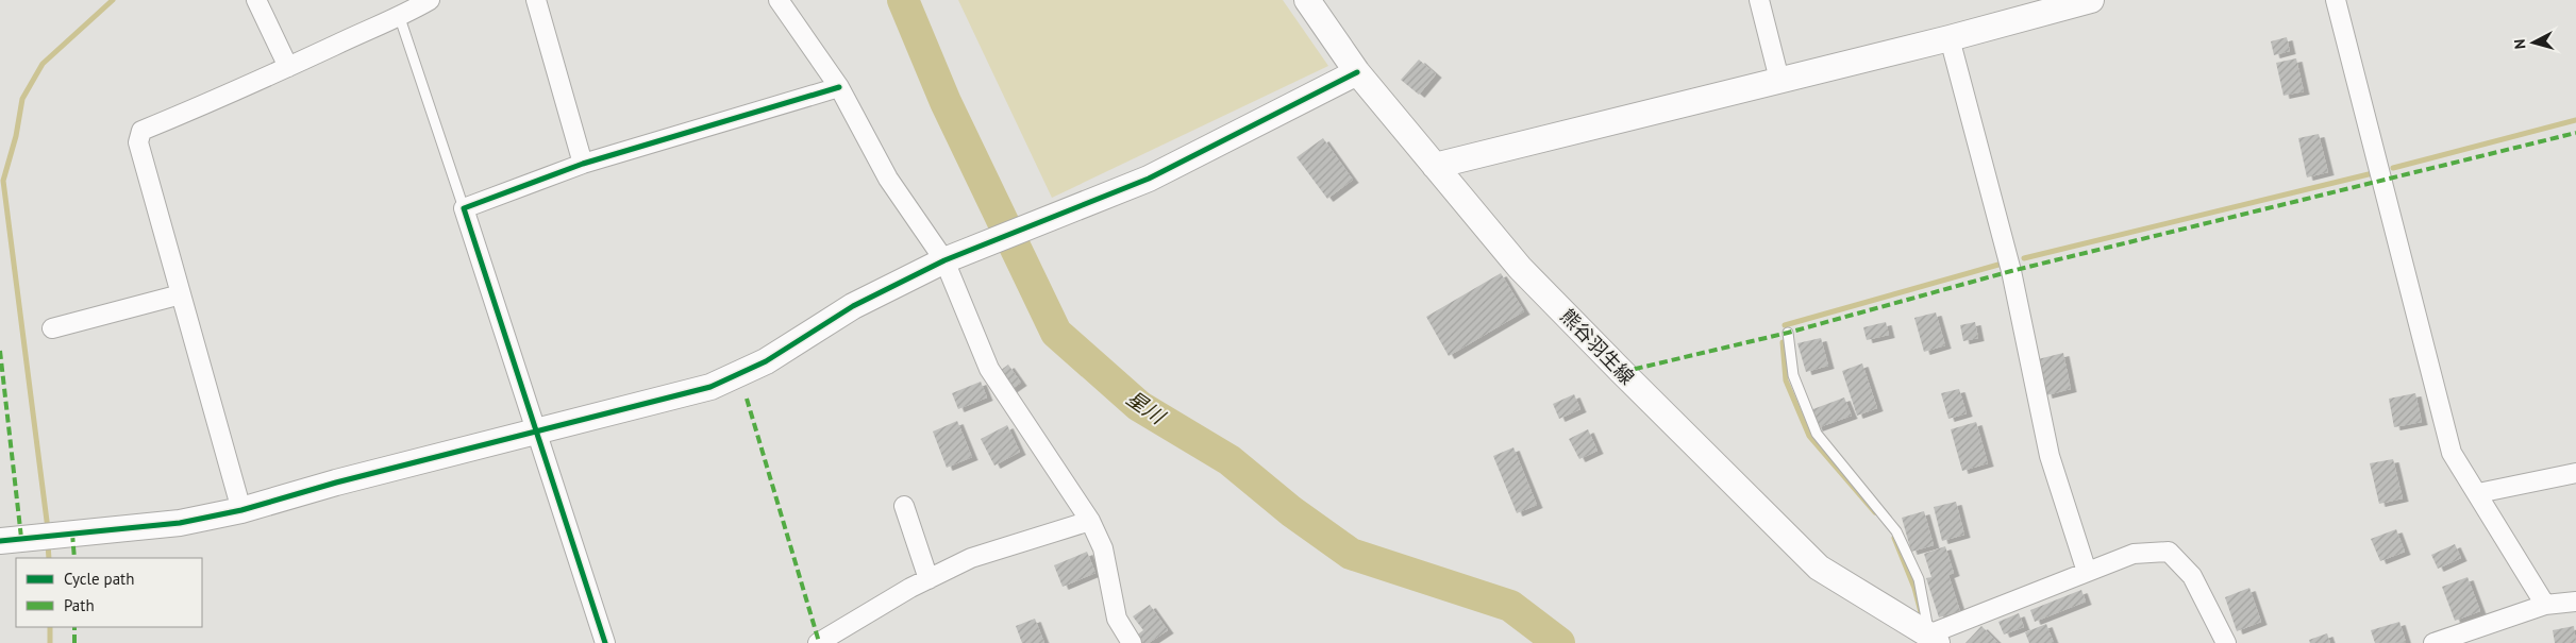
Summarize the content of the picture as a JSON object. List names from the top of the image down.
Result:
{
  "streets": {
    "street": ["熊谷羽生線"]
  },
  "water": ["星川"],
  "legend": ["Cycle path", "Path"],
  "north": "left"
}
